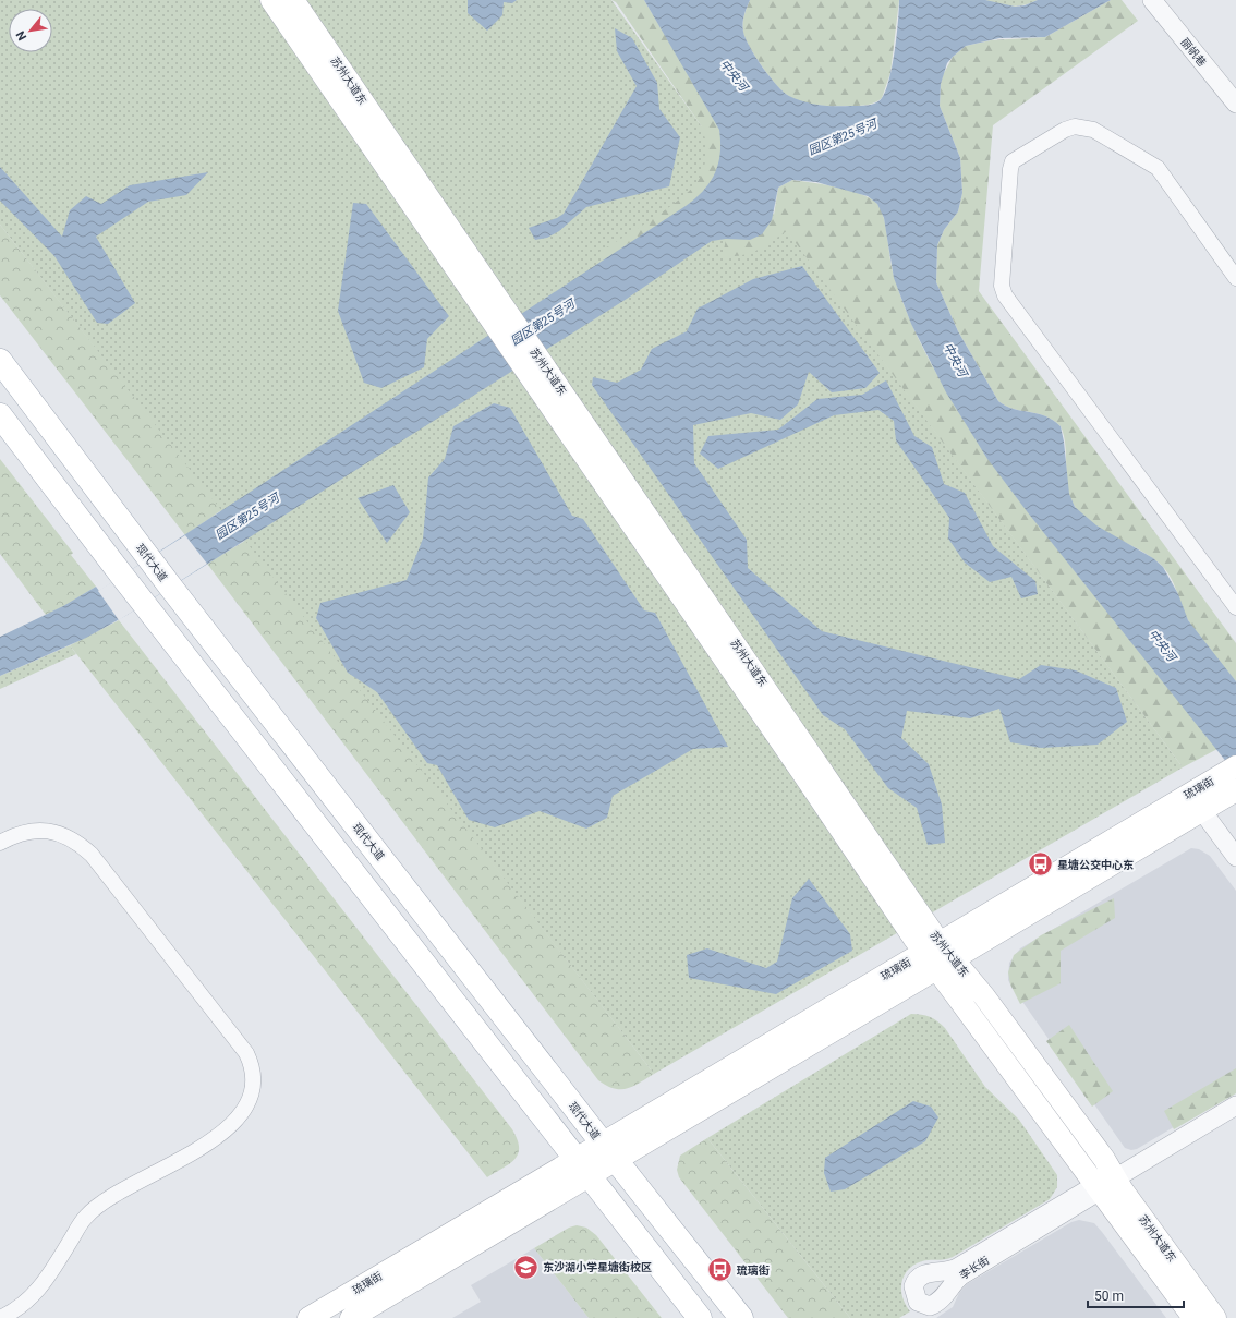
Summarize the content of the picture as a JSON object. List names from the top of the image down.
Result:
{
  "streets": {
    "main road": ["苏州大道东", "现代大道", "琉璃街"],
    "street": ["丽帆巷", "李长街"]
  },
  "crossings": [
    ["苏州大道东", "琉璃街"],
    ["苏州大道东", "李长街"],
    ["现代大道", "琉璃街"]
  ],
  "water": ["中央河", "园区第25号河"],
  "places": {
    "bus stop": ["星塘公交中心东", "琉璃街"],
    "school or university": ["东沙湖小学星塘街校区"]
  },
  "scale_bar": "50 m",
  "north": "bottom left"
}
